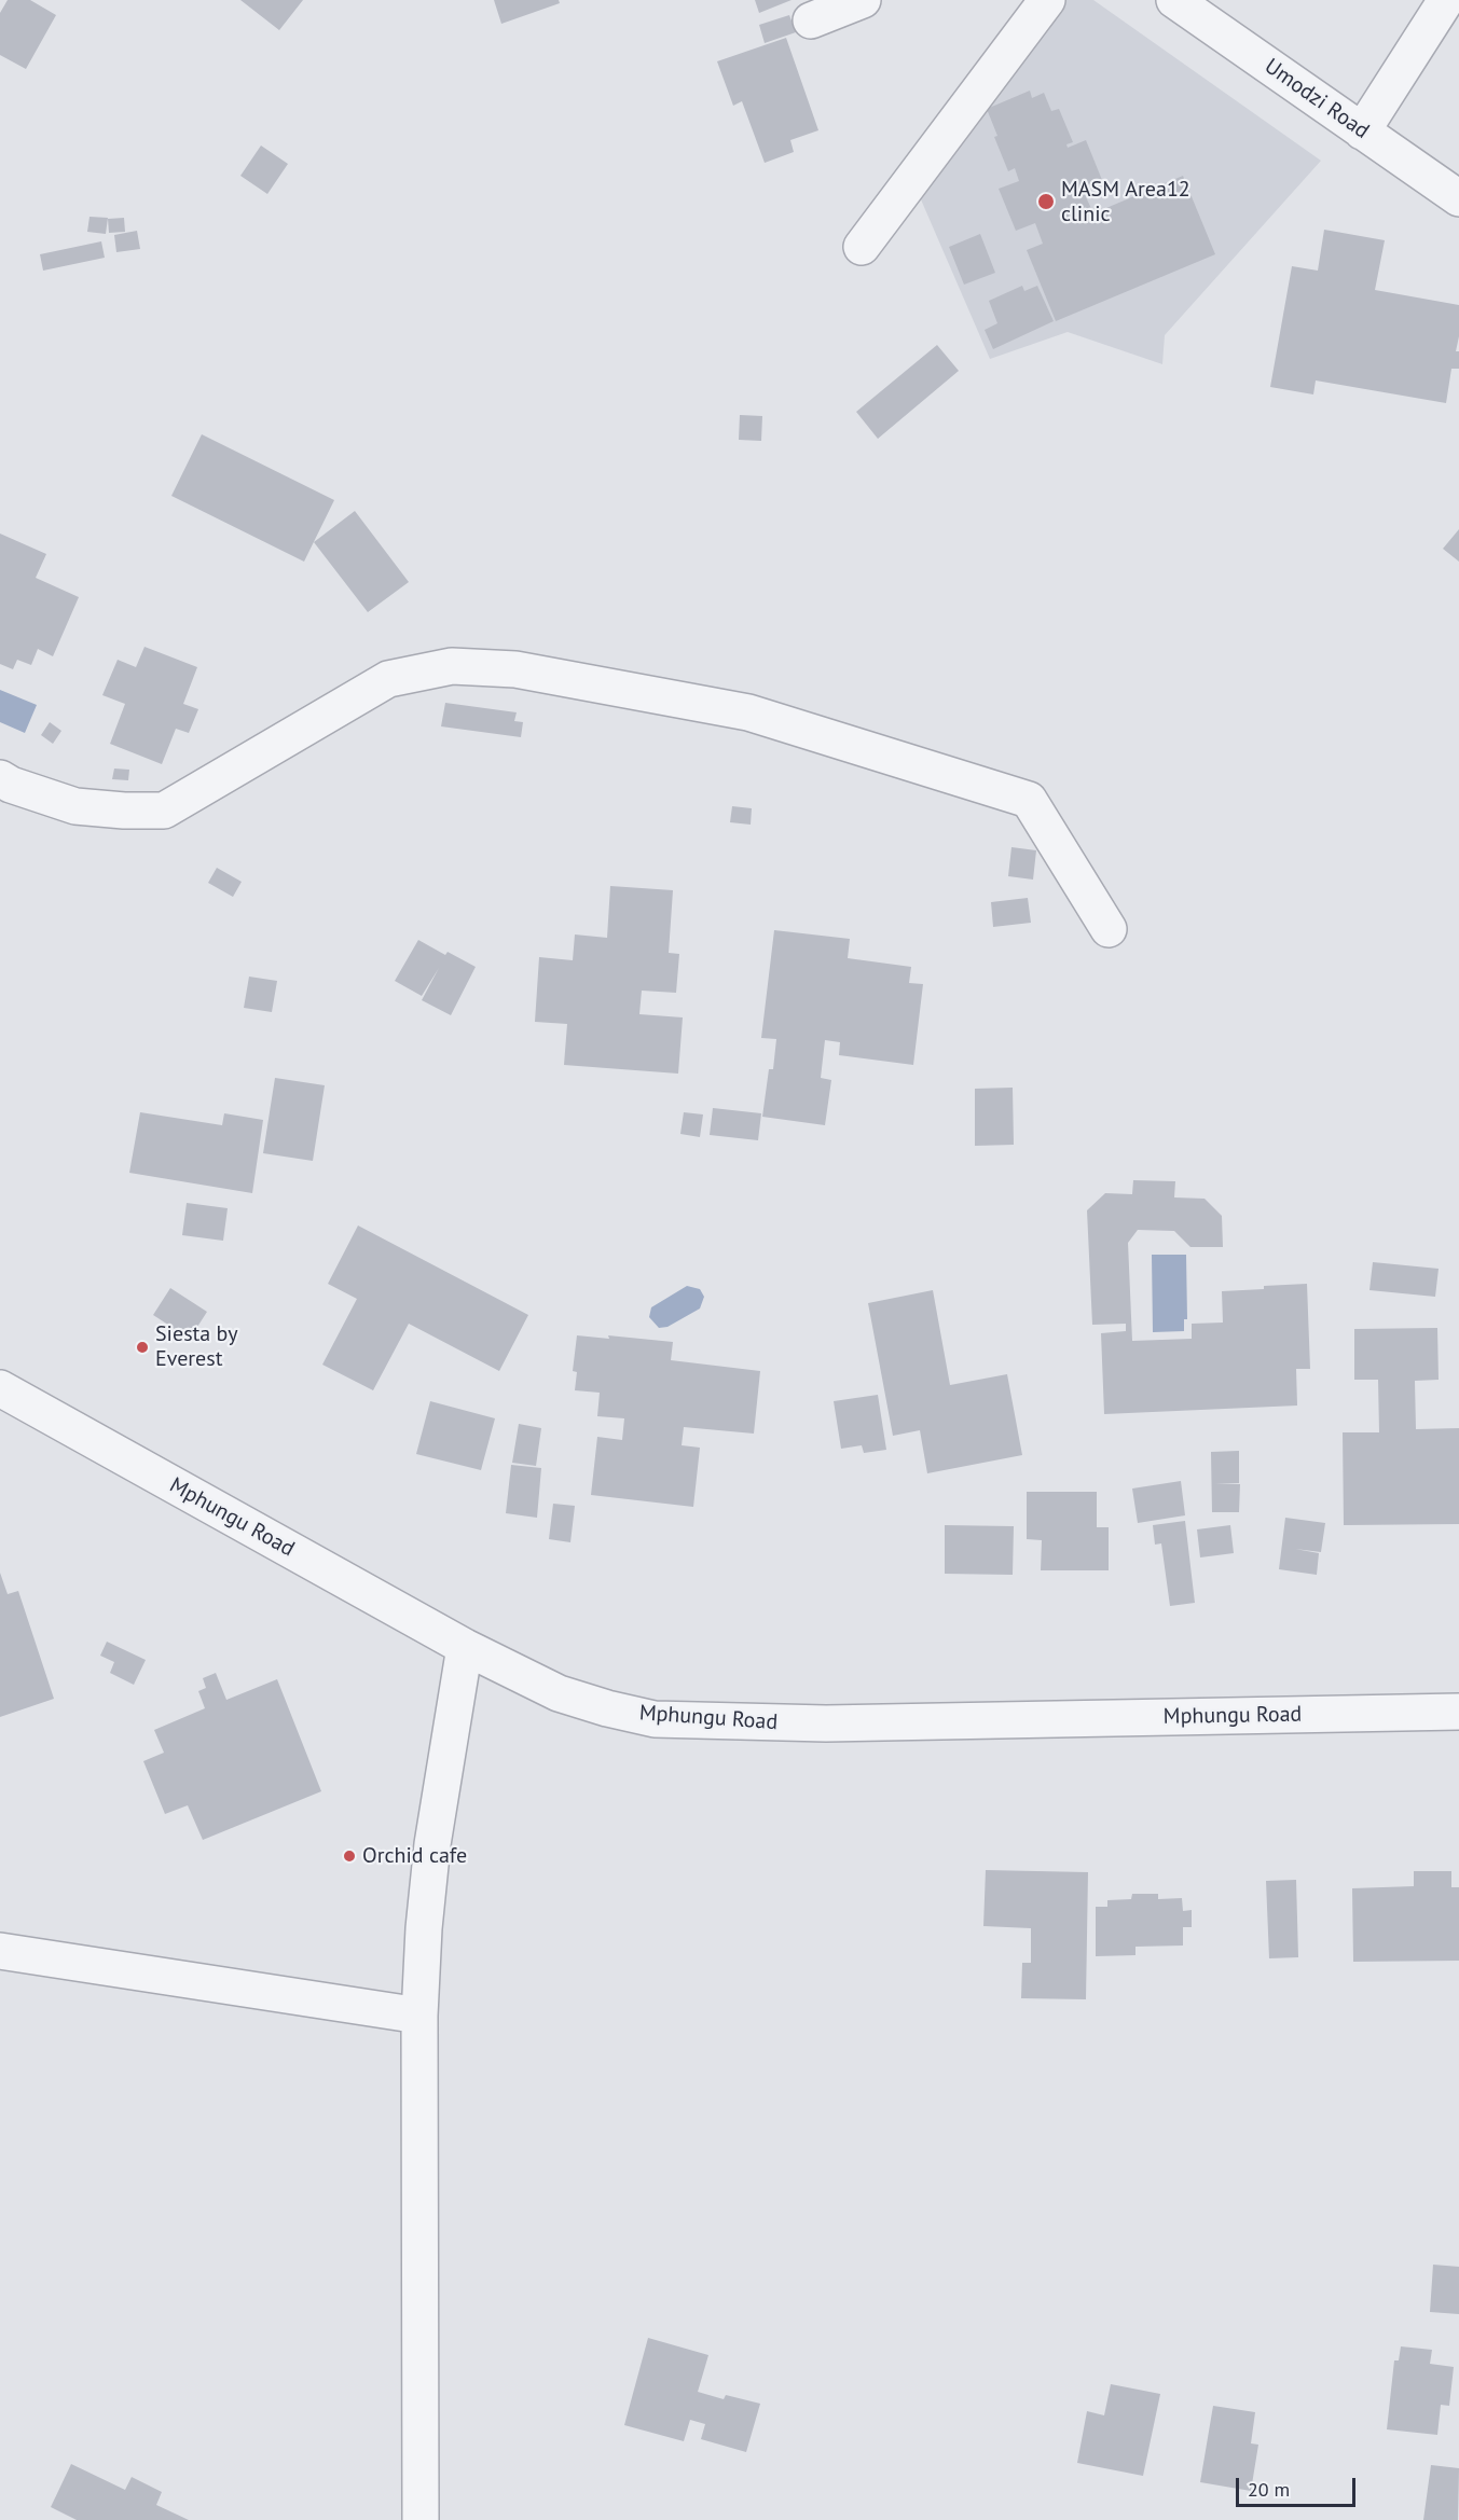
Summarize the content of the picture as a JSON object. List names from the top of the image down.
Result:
{
  "streets": {
    "street": ["Umodzi Road", "Mphungu Road"]
  },
  "places": ["MASM Area12 clinic", "Siesta by Everest", "Orchid cafe"],
  "scale_bar": "20 m"
}
